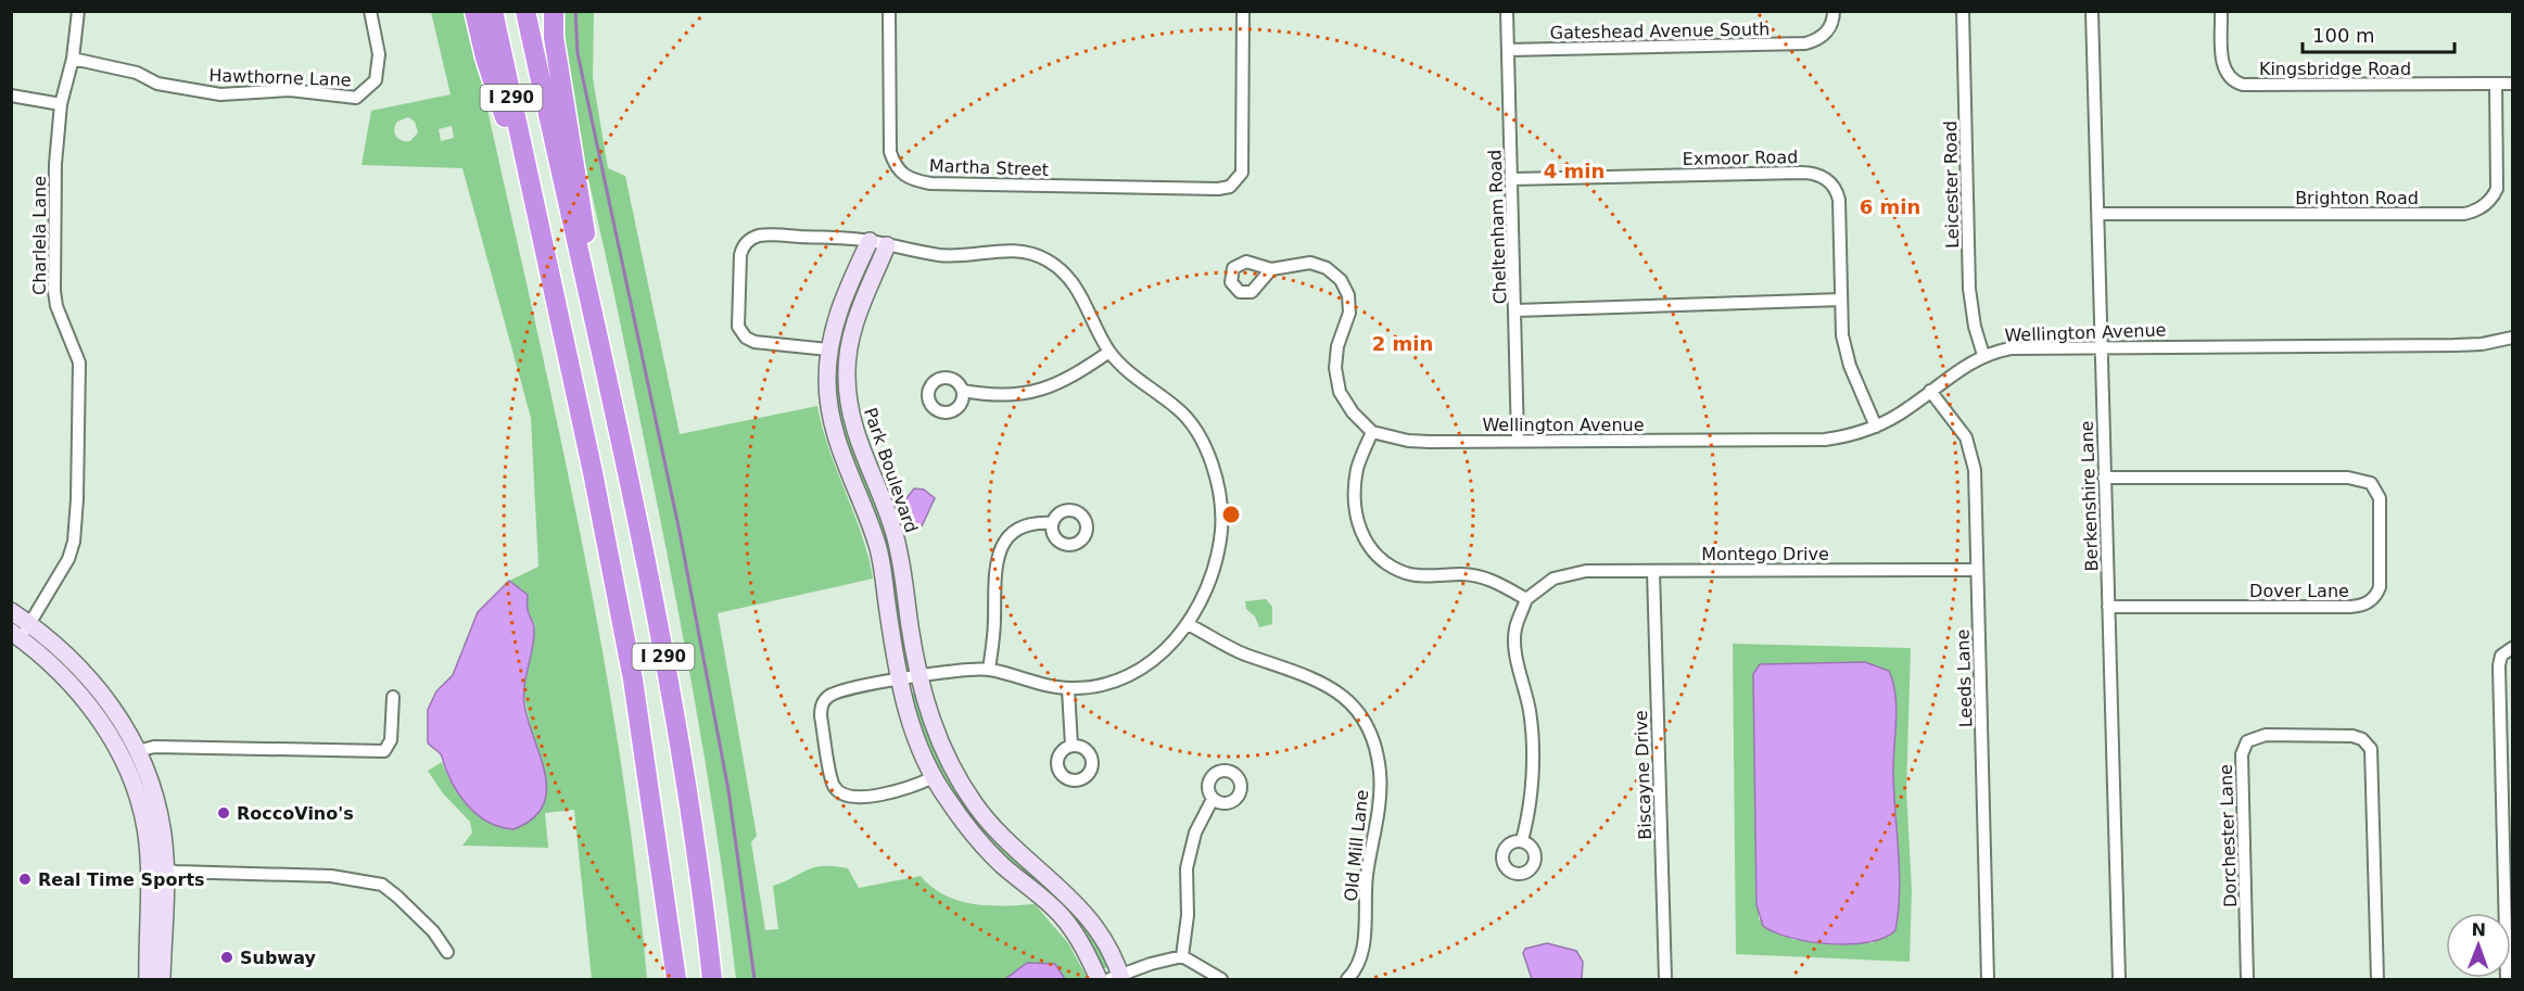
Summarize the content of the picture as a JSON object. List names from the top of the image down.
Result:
{
  "streets": {
    "highway": ["I 290"],
    "street": [
      "Gateshead Avenue South",
      "Kingsbridge Road",
      "Hawthorne Lane",
      "Exmoor Road",
      "Martha Street",
      "Leicester Road",
      "Brighton Road",
      "Cheltenham Road",
      "Charlela Lane",
      "Wellington Avenue",
      "Park Boulevard",
      "Berkenshire Lane",
      "Montego Drive",
      "Dover Lane",
      "Leeds Lane",
      "Biscayne Drive",
      "Dorchester Lane",
      "Old Mill Lane"
    ]
  },
  "crossings": [
    ["Gateshead Avenue South", "Cheltenham Road"],
    ["Kingsbridge Road", "Brighton Road"],
    ["Hawthorne Lane", "Charlela Lane"],
    ["Exmoor Road", "Cheltenham Road"],
    ["Exmoor Road", "Wellington Avenue"],
    ["Leicester Road", "Wellington Avenue"],
    ["Brighton Road", "Berkenshire Lane"],
    ["Cheltenham Road", "Wellington Avenue"],
    ["Wellington Avenue", "Berkenshire Lane"],
    ["Wellington Avenue", "Leeds Lane"],
    ["Berkenshire Lane", "Dover Lane"],
    ["Montego Drive", "Leeds Lane"],
    ["Montego Drive", "Biscayne Drive"]
  ],
  "places": ["RoccoVino's", "Real Time Sports", "Subway"],
  "scale_bar": "100 m",
  "north": "top",
  "rings": ["4 min", "6 min", "2 min"]
}
